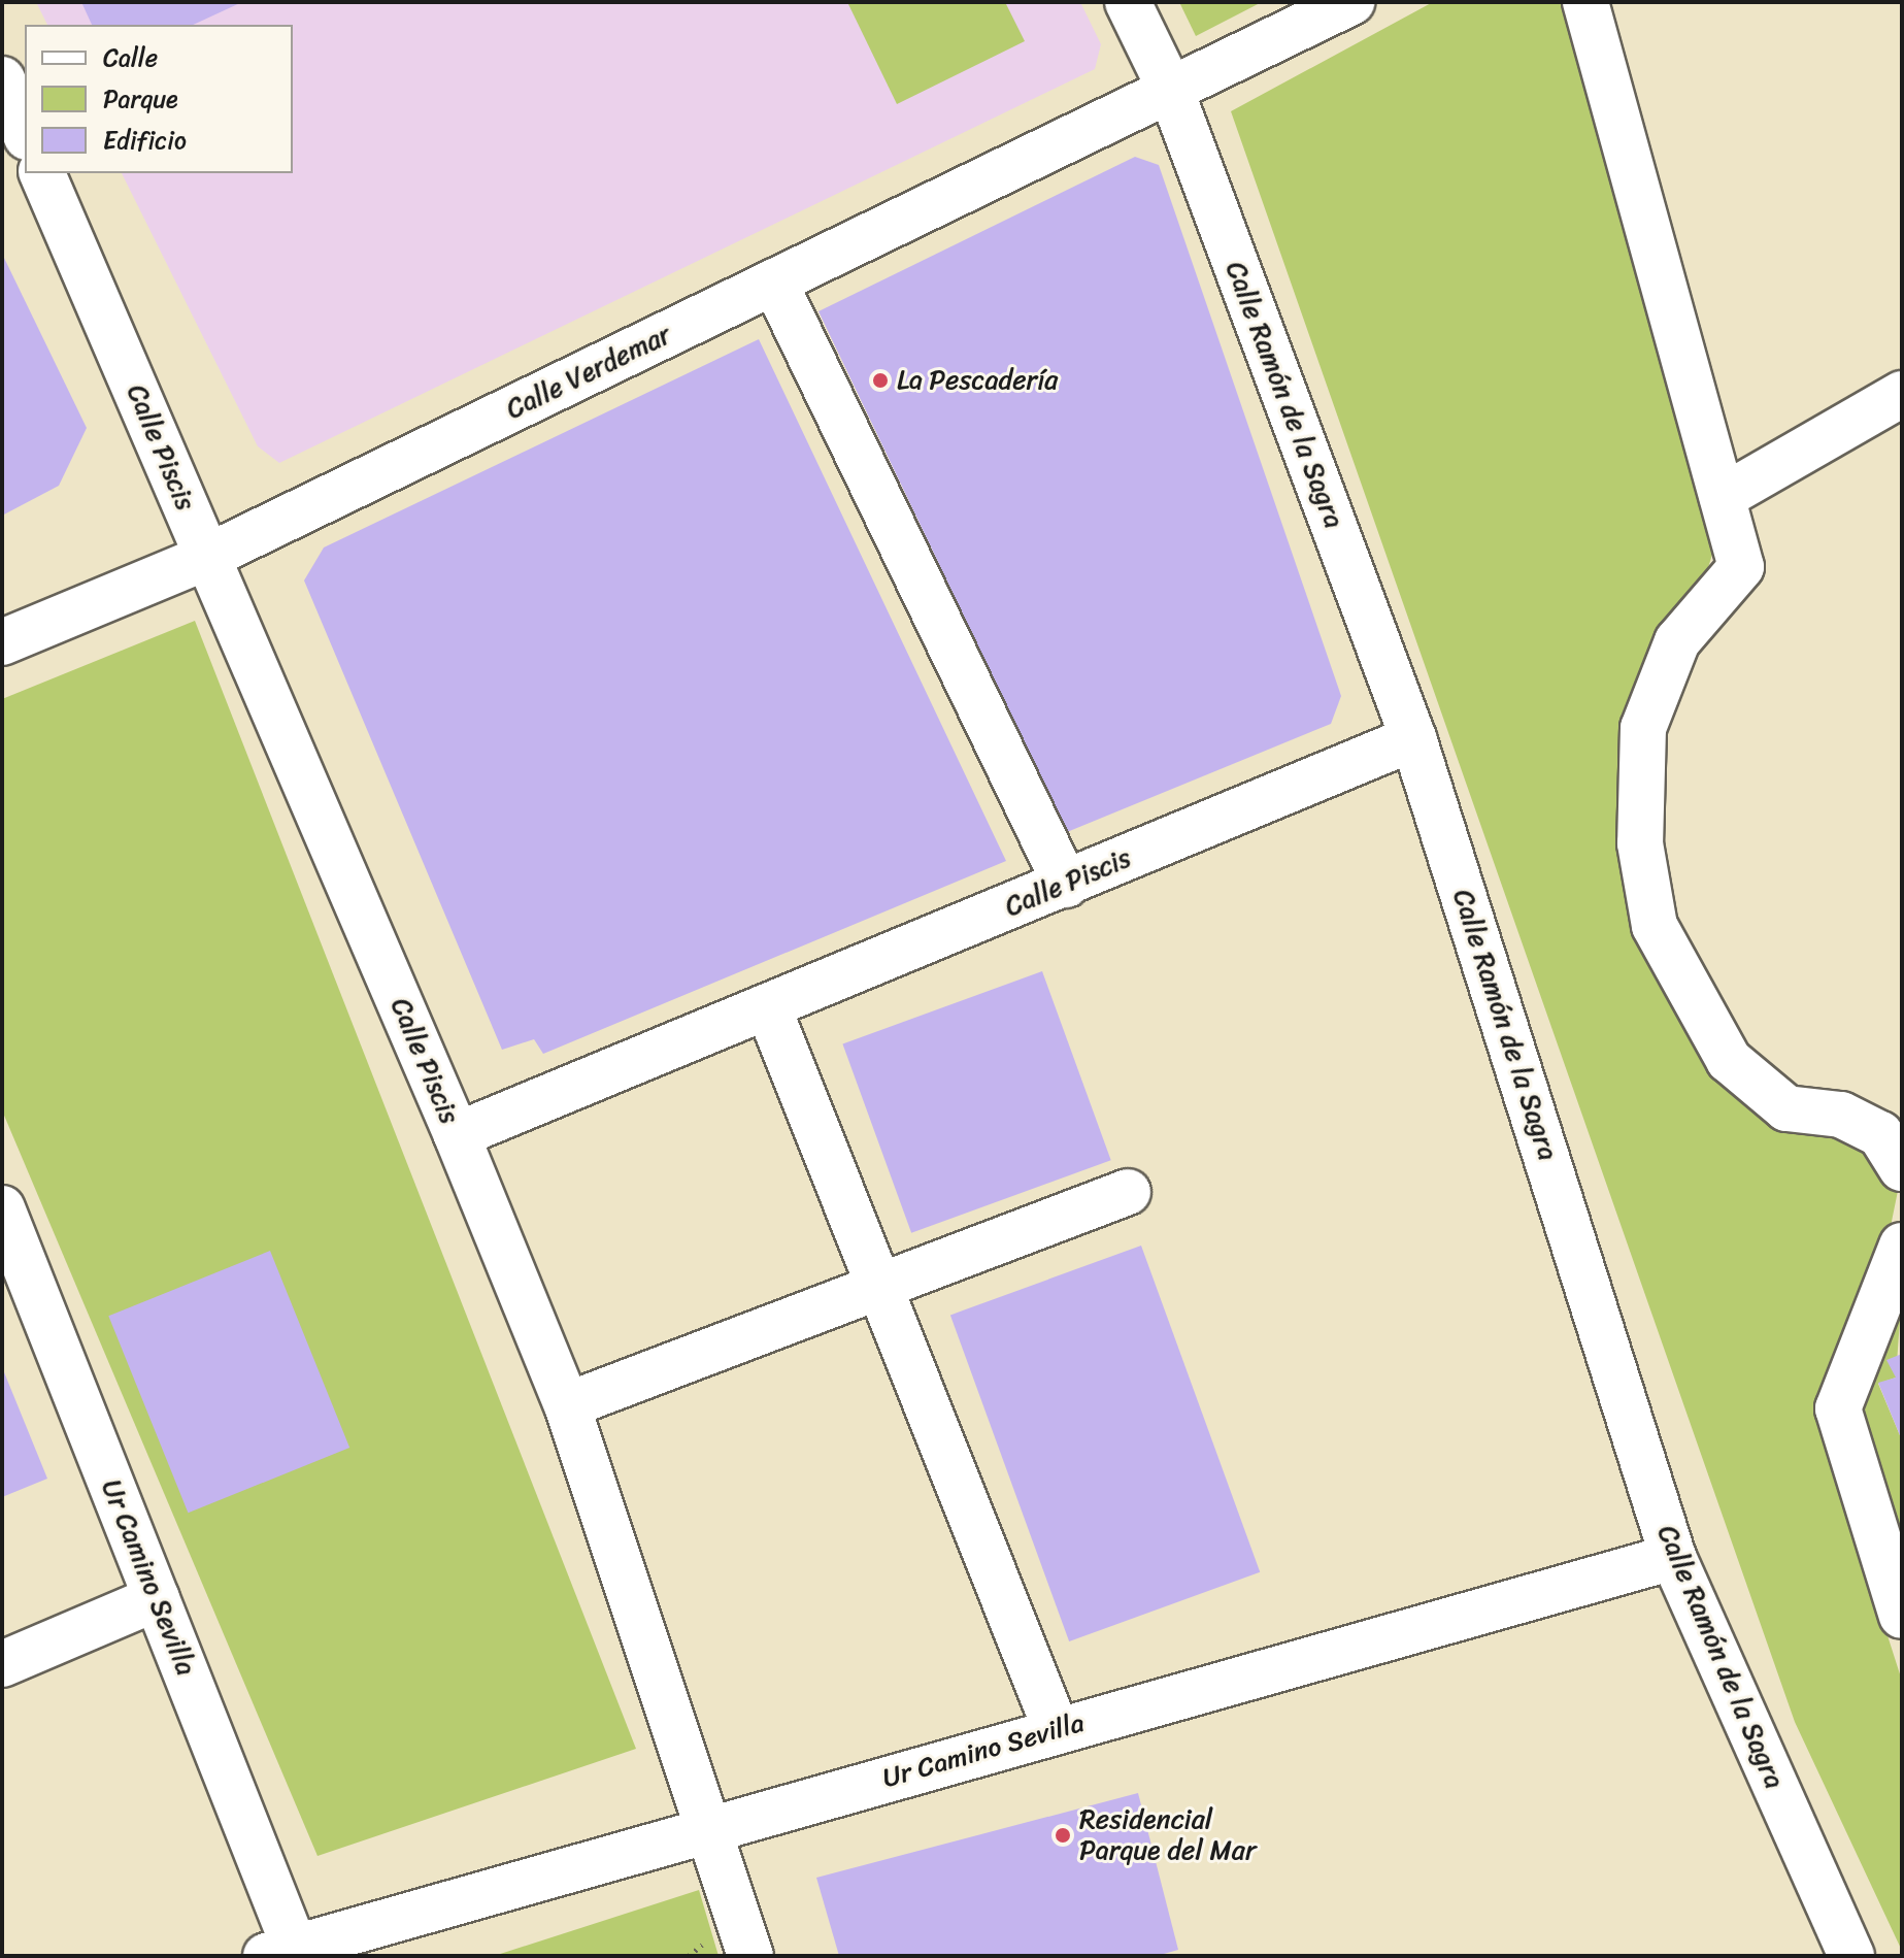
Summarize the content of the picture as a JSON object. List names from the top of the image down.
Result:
{
  "streets": {
    "street": [
      "Calle Verdemar",
      "Calle Ramón de la Sagra",
      "Calle Piscis",
      "Ur Camino Sevilla"
    ]
  },
  "crossings": [
    ["Calle Verdemar", "Calle Ramón de la Sagra"],
    ["Calle Verdemar", "Calle Piscis"],
    ["Calle Ramón de la Sagra", "Calle Piscis"],
    ["Calle Ramón de la Sagra", "Ur Camino Sevilla"]
  ],
  "places": ["La Pescadería", "Residencial Parque del Mar"],
  "legend": ["Calle", "Parque", "Edificio"]
}
